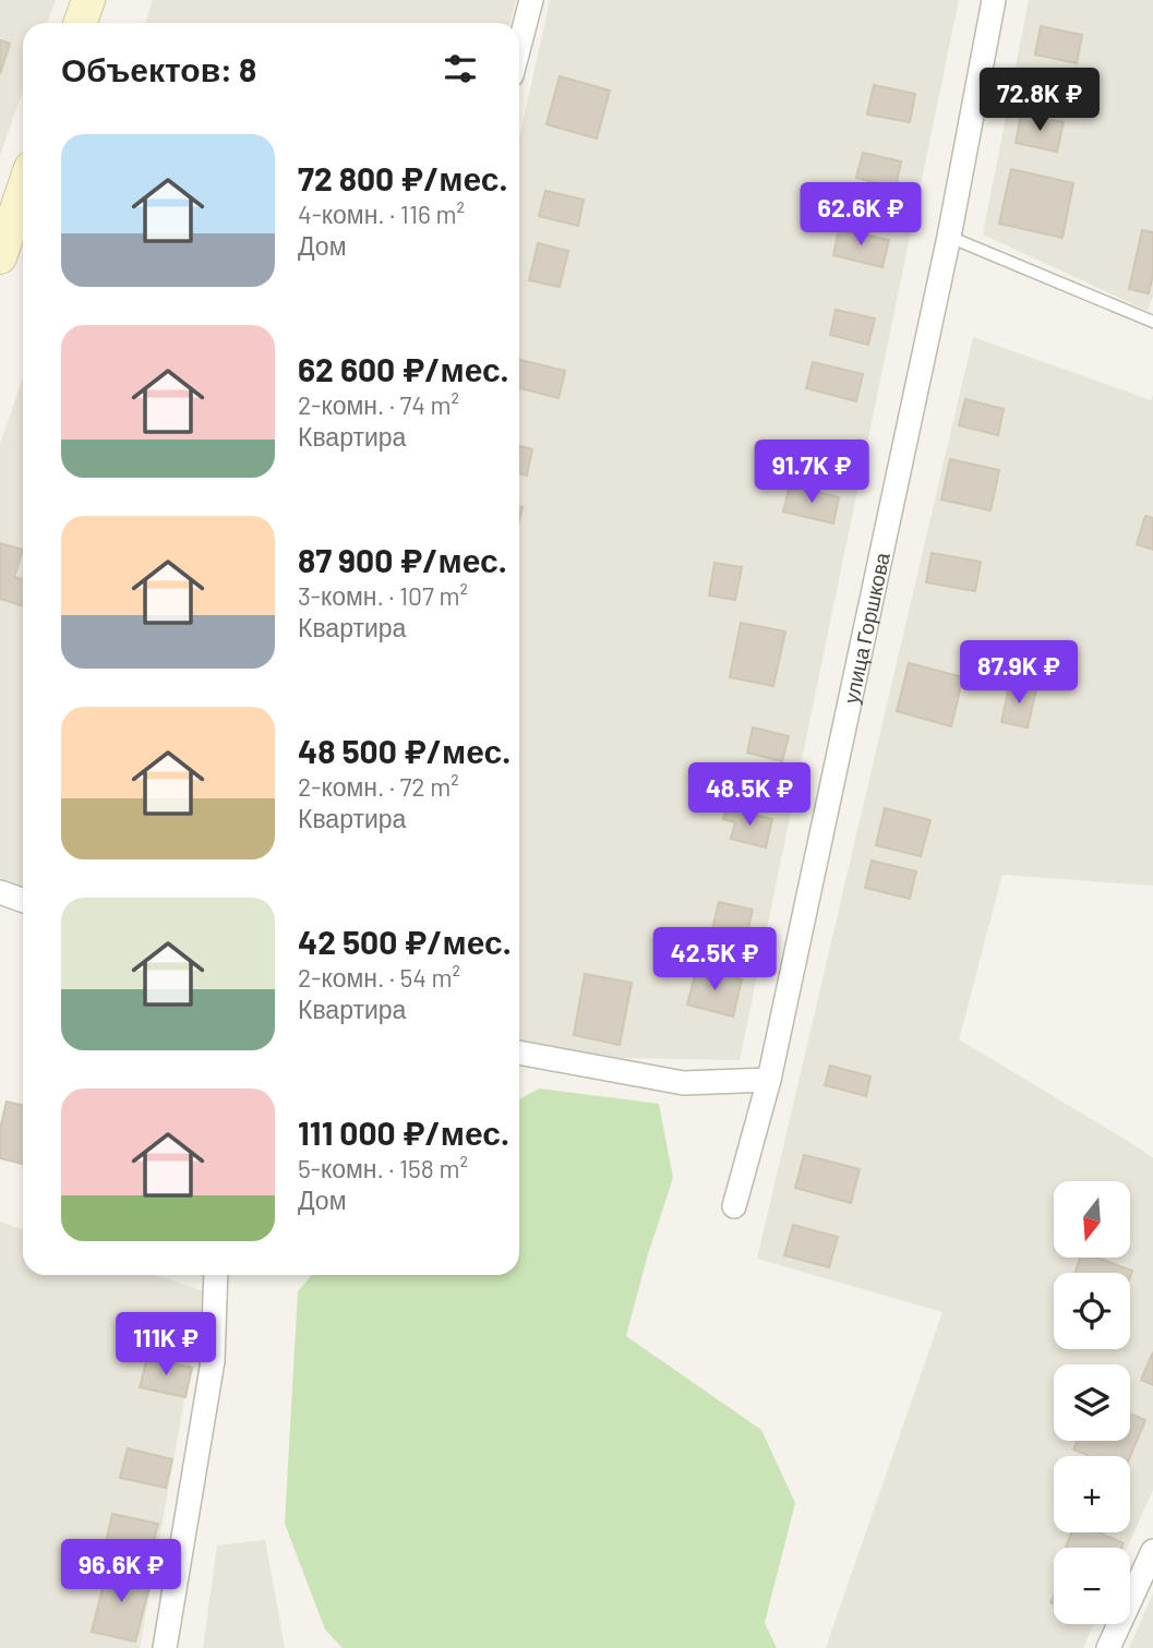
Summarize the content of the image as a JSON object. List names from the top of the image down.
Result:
{
  "streets": {
    "street": ["улица Горшкова"]
  },
  "north": "bottom",
  "page": {
    "heading": "Объектов: 8",
    "price": [
      "72.8K ₽",
      "62.6K ₽",
      "91.7K ₽",
      "87.9K ₽",
      "48.5K ₽",
      "42.5K ₽",
      "111K ₽",
      "96.6K ₽"
    ],
    "list": [
      {
        "name": "72 800 ₽/мес.",
        "note": "4-комн. · 116 m² · Дом"
      },
      {
        "name": "62 600 ₽/мес.",
        "note": "2-комн. · 74 m² · Квартира"
      },
      {
        "name": "87 900 ₽/мес.",
        "note": "3-комн. · 107 m² · Квартира"
      },
      {
        "name": "48 500 ₽/мес.",
        "note": "2-комн. · 72 m² · Квартира"
      },
      {
        "name": "42 500 ₽/мес.",
        "note": "2-комн. · 54 m² · Квартира"
      },
      {
        "name": "111 000 ₽/мес.",
        "note": "5-комн. · 158 m² · Дом"
      }
    ],
    "map_buttons": ["+", "−"]
  }
}
